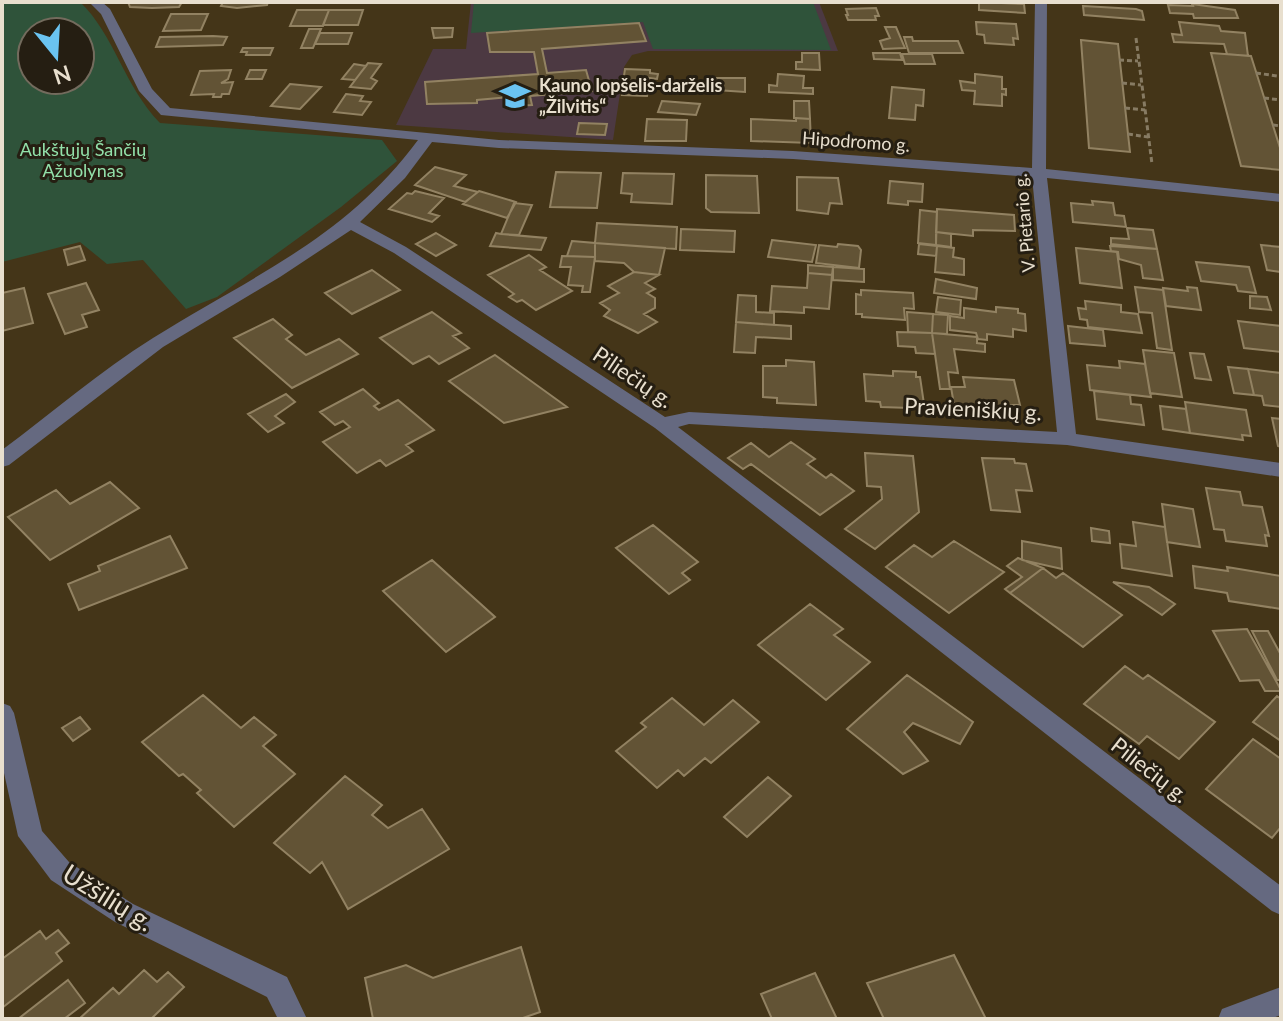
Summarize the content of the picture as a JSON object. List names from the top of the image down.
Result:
{
  "streets": {
    "street": [
      "Hipodromo g.",
      "V. Pietario g.",
      "Piliečių g.",
      "Pravieniškių g.",
      "Užšilių g."
    ]
  },
  "crossings": [
    ["Hipodromo g.", "V. Pietario g."],
    ["V. Pietario g.", "Pravieniškių g."],
    ["Piliečių g.", "Pravieniškių g."]
  ],
  "parks": ["Aukštųjų Šančių Ąžuolynas"],
  "places": {
    "school or university": ["Kauno lopšelis-darželis „Žilvitis“"]
  },
  "north": "bottom"
}
